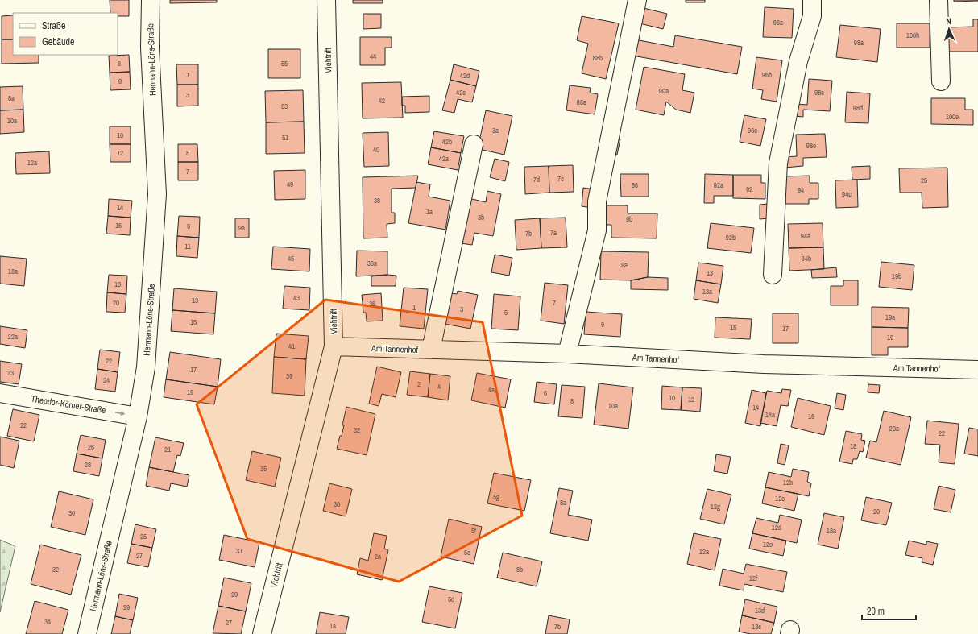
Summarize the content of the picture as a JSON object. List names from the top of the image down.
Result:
{
  "streets": {
    "street": [
      "Hermann-Löns-Straße",
      "Viehtrift",
      "Am Tannenhof",
      "Theodor-Körner-Straße"
    ]
  },
  "crossings": [
    ["Hermann-Löns-Straße", "Theodor-Körner-Straße"],
    ["Viehtrift", "Am Tannenhof"]
  ],
  "one_way": ["Theodor-Körner-Straße"],
  "house_numbers": [
    "96a",
    "100h",
    "98a",
    "44",
    "88b",
    "6",
    "55",
    "1",
    "96b",
    "42d",
    "8",
    "90a",
    "42c",
    "98c",
    "3",
    "8a",
    "42",
    "88a",
    "53",
    "98d",
    "100e",
    "10a",
    "3a",
    "96c",
    "10",
    "51",
    "42b",
    "98e",
    "40",
    "12",
    "5",
    "42a",
    "12a",
    "7",
    "7c",
    "7d",
    "25",
    "49",
    "86",
    "92a",
    "92",
    "94",
    "94c",
    "38",
    "14",
    "1a",
    "3b",
    "9b",
    "16",
    "9",
    "9a",
    "7a",
    "7b",
    "94a",
    "92b",
    "11",
    "45",
    "94b",
    "36a",
    "9a",
    "18a",
    "13",
    "19b",
    "18",
    "13a",
    "43",
    "13",
    "20",
    "7",
    "36",
    "1",
    "3",
    "5",
    "19a",
    "15",
    "9",
    "15",
    "17",
    "22a",
    "19",
    "41",
    "22",
    "17",
    "23",
    "39",
    "24",
    "2",
    "4",
    "4a",
    "19",
    "6",
    "10",
    "12",
    "8",
    "10a",
    "14",
    "14a",
    "16",
    "22",
    "20a",
    "32",
    "22",
    "18",
    "26",
    "21",
    "28",
    "35",
    "12b",
    "5g",
    "12c",
    "8a",
    "30",
    "12g",
    "20",
    "30",
    "12d",
    "5f",
    "18a",
    "25",
    "12e",
    "31",
    "12a",
    "5e",
    "27",
    "2a",
    "32",
    "8b",
    "12f",
    "29",
    "5d",
    "29",
    "13d",
    "34",
    "27",
    "1a",
    "7b",
    "13c"
  ],
  "legend": ["Straße", "Gebäude"],
  "scale_bar": "20 m",
  "north": "top"
}
